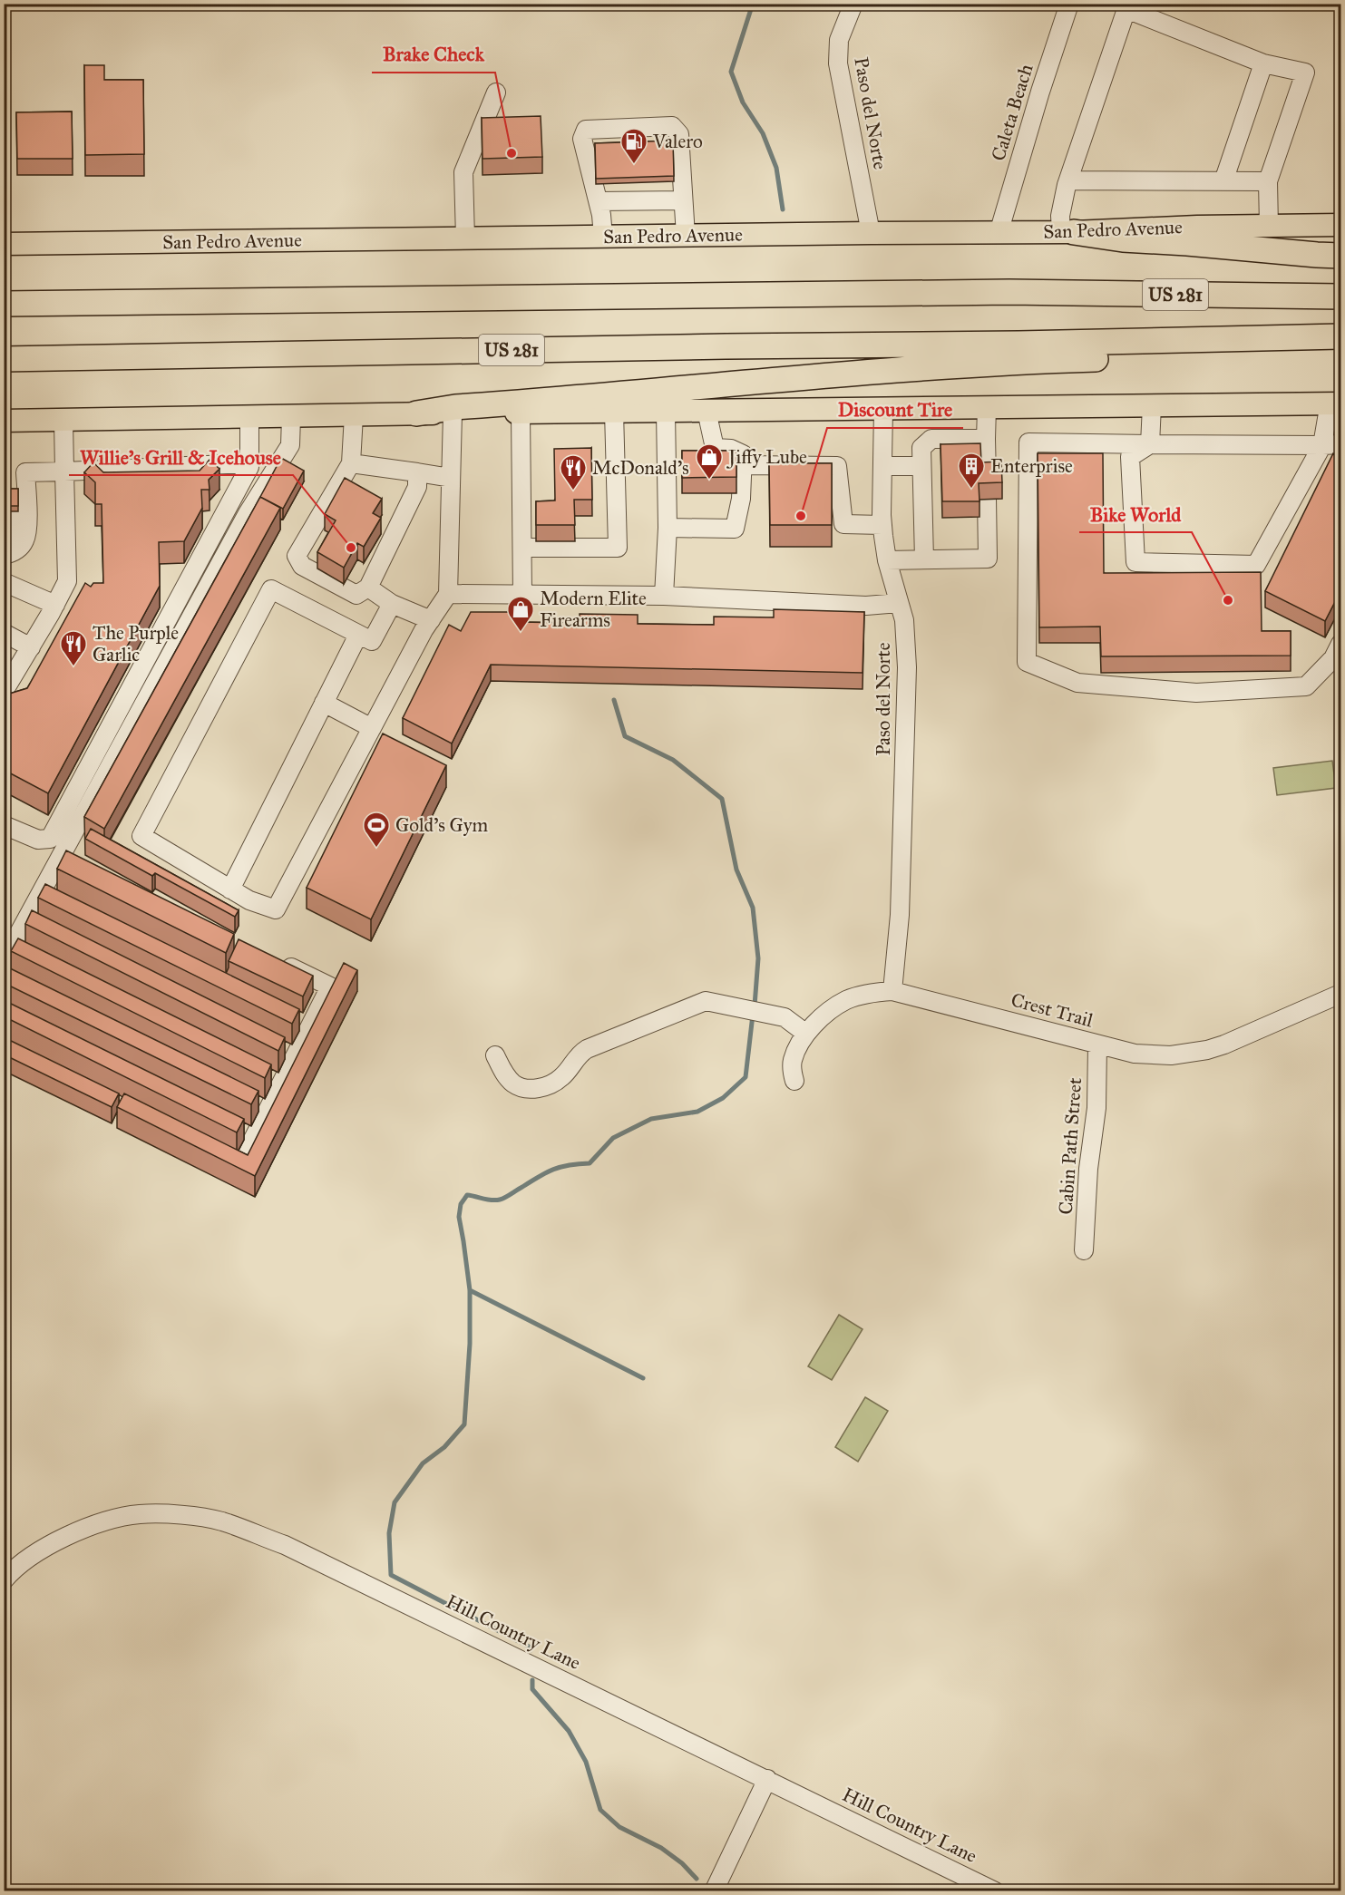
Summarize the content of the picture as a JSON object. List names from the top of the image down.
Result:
{
  "streets": {
    "highway": ["US 281"],
    "main road": ["San Pedro Avenue"],
    "street": [
      "Caleta Beach",
      "Paso del Norte",
      "Crest Trail",
      "Cabin Path Street",
      "Hill Country Lane"
    ]
  },
  "crossings": [
    ["Caleta Beach", "San Pedro Avenue"],
    ["Paso del Norte", "San Pedro Avenue"],
    ["Paso del Norte", "Crest Trail"],
    ["Crest Trail", "Cabin Path Street"]
  ],
  "places": {
    "other": [
      "Brake Check",
      "Discount Tire",
      "Willie's Grill & Icehouse",
      "Bike World"
    ],
    "fuel station": ["Valero"],
    "shop": ["Jiffy Lube", "Modern Elite Firearms"],
    "building": ["Enterprise"],
    "restaurant": ["McDonald's", "The Purple Garlic"],
    "sports": ["Gold's Gym"]
  }
}
